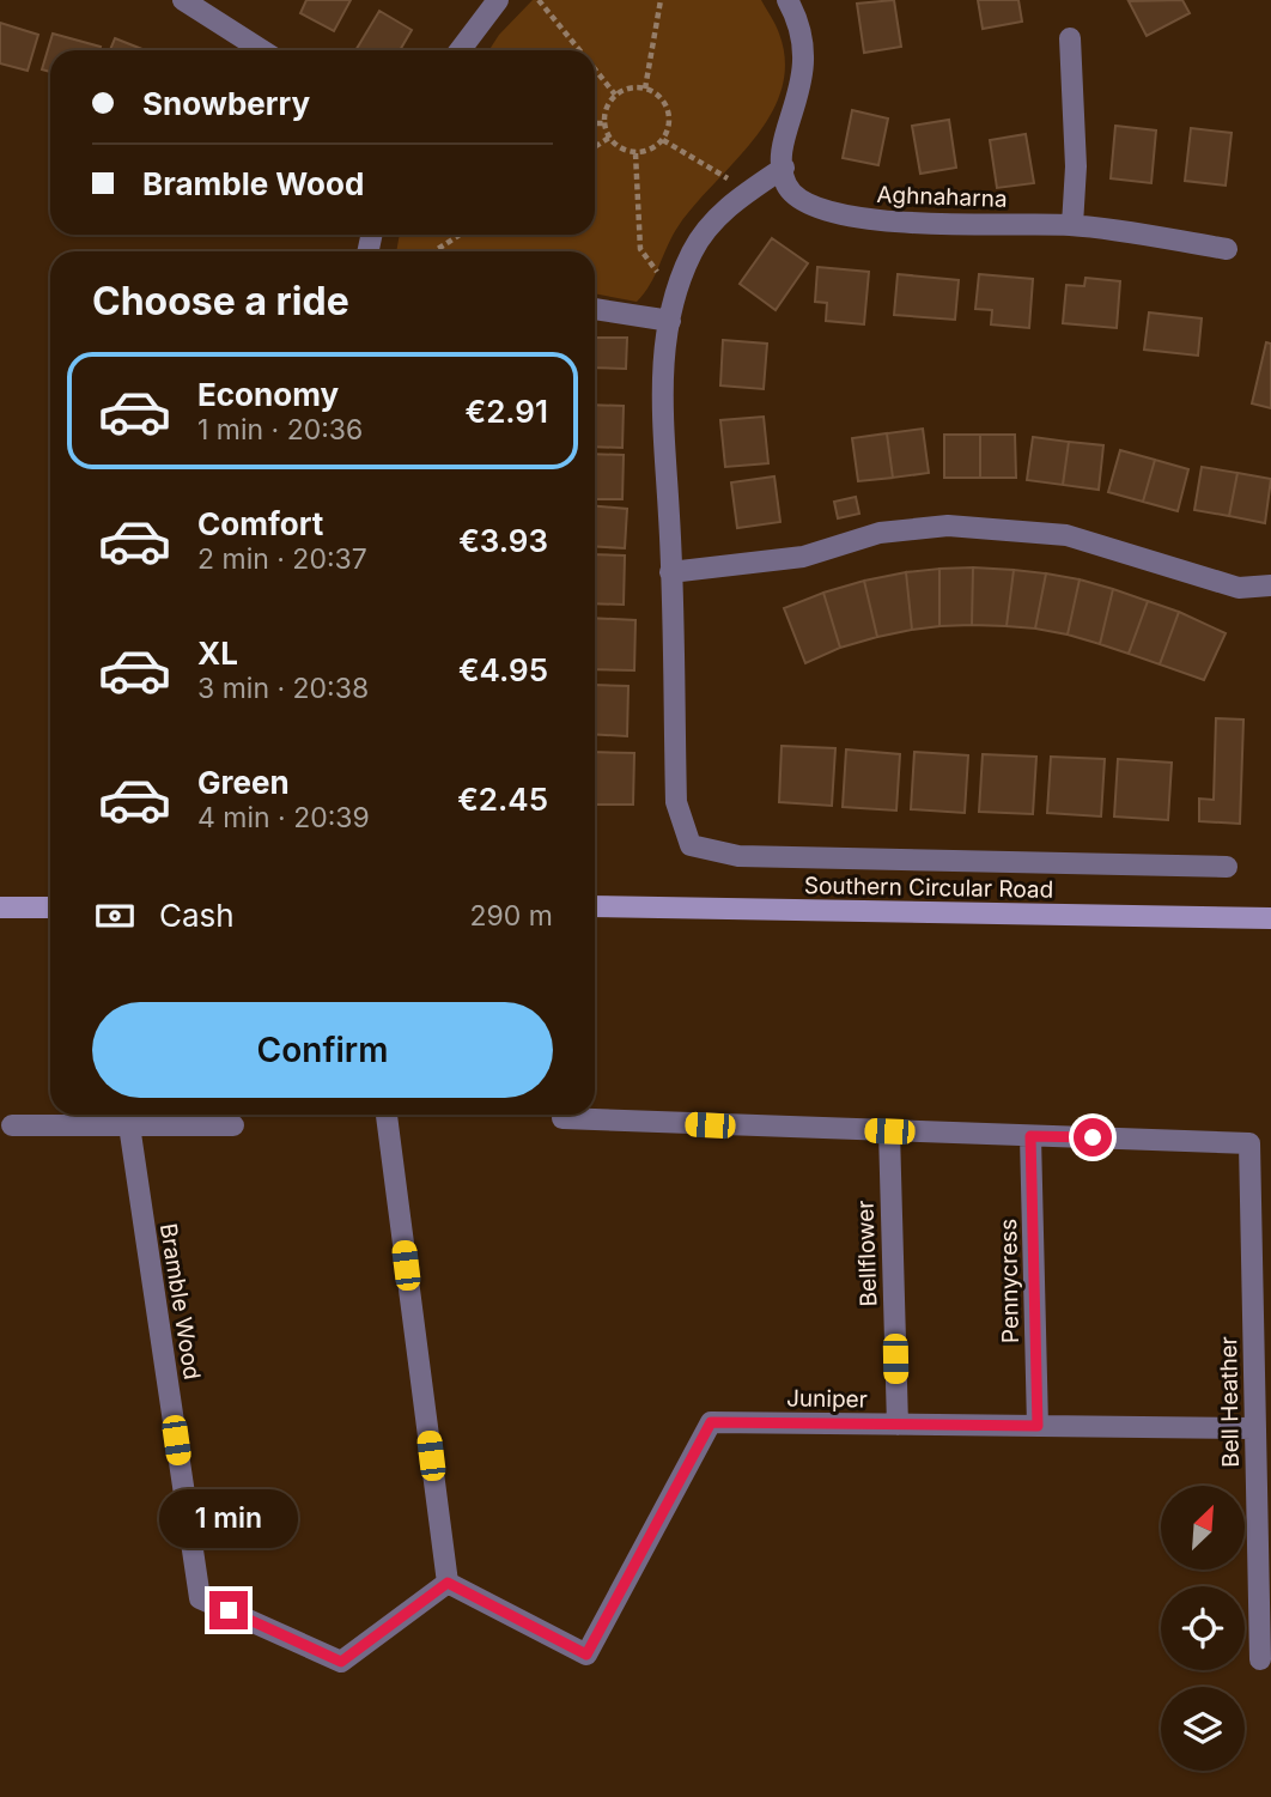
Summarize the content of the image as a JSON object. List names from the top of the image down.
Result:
{
  "streets": {
    "main road": ["Southern Circular Road"],
    "street": [
      "Aghnaharna",
      "Bellflower",
      "Pennycress",
      "Bramble Wood",
      "Juniper",
      "Bell Heather"
    ]
  },
  "crossings": [
    ["Bellflower", "Juniper"],
    ["Pennycress", "Juniper"],
    ["Pennycress", "Bell Heather"],
    ["Bramble Wood", "Juniper"],
    ["Juniper", "Bell Heather"]
  ],
  "north": "top right",
  "page": {
    "banner": ["Snowberry", "Bramble Wood"],
    "heading": "Choose a ride",
    "list": [
      {
        "name": "Economy",
        "note": "1 min · 20:36",
        "value": "€2.91"
      },
      {
        "name": "Comfort",
        "note": "2 min · 20:37",
        "value": "€3.93"
      },
      {
        "name": "XL",
        "note": "3 min · 20:38",
        "value": "€4.95"
      },
      {
        "name": "Green",
        "note": "4 min · 20:39",
        "value": "€2.45"
      }
    ],
    "pay": ["Cash", "290 m"],
    "buttons": "Confirm",
    "bubble": "1 min"
  }
}
